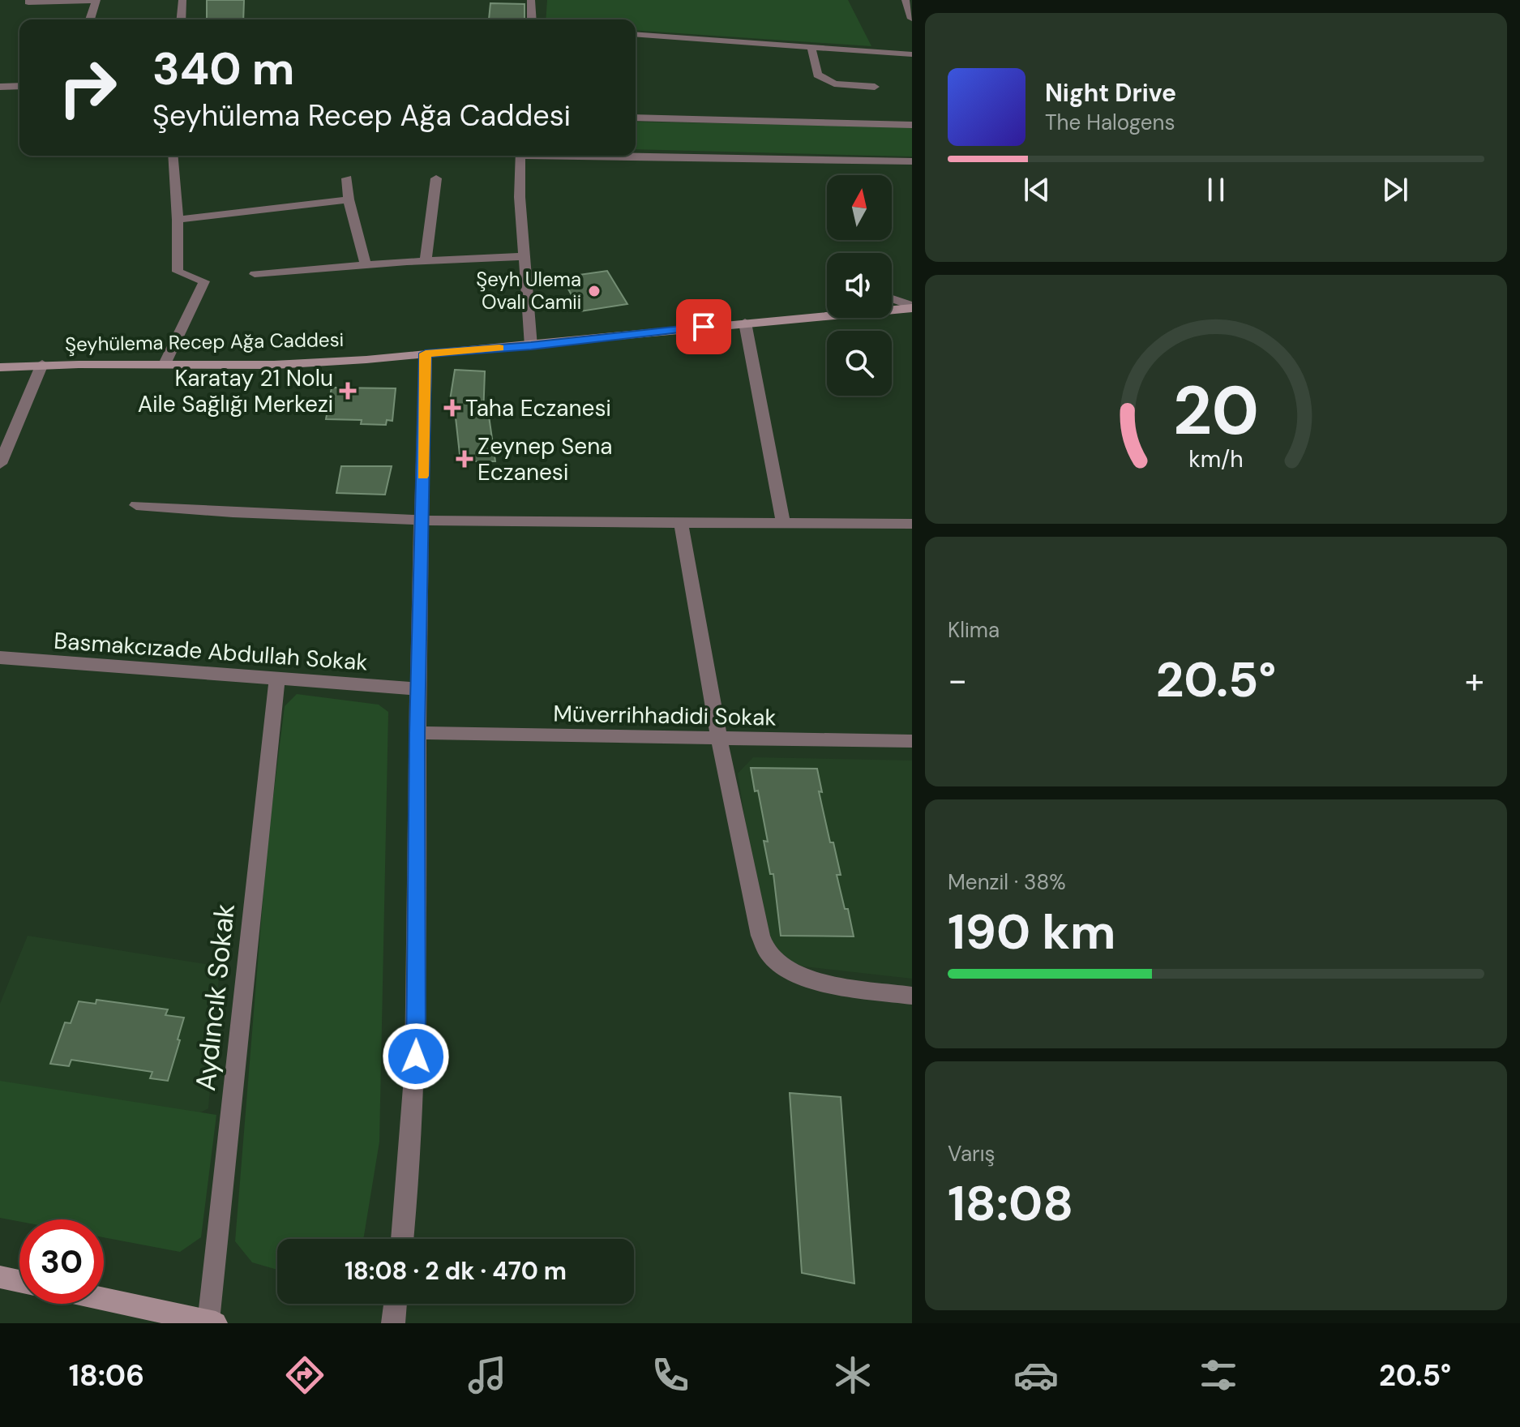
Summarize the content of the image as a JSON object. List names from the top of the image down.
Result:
{
  "streets": {
    "street": [
      "Şeyhülema Recep Ağa Caddesi",
      "Basmakcızade Abdullah Sokak",
      "Müverrihhadidi Sokak",
      "Aydıncık Sokak"
    ]
  },
  "crossings": [
    ["Basmakcızade Abdullah Sokak", "Aydıncık Sokak"]
  ],
  "places": {
    "other": ["Şeyh Ulema Ovalı Camii"],
    "health": ["Karatay 21 Nolu Aile Sağlığı Merkezi", "Taha Eczanesi", "Zeynep Sena Eczanesi"]
  },
  "north": "top",
  "page": {
    "turn": ["340 m", "Şeyhülema Recep Ağa Caddesi"],
    "song": ["Night Drive", "The Halogens"],
    "tile": [
      "Klima",
      ["Menzil · 38%", "190 km"],
      ["Varış", "18:08"]
    ],
    "heat": ["−", "20.5°", "+"],
    "limit": "30",
    "trip": "18:08 · 2 dk · 470 m",
    "tabs": ["18:06", "20.5°"],
    "gauge": ["20", "km/h"]
  }
}
